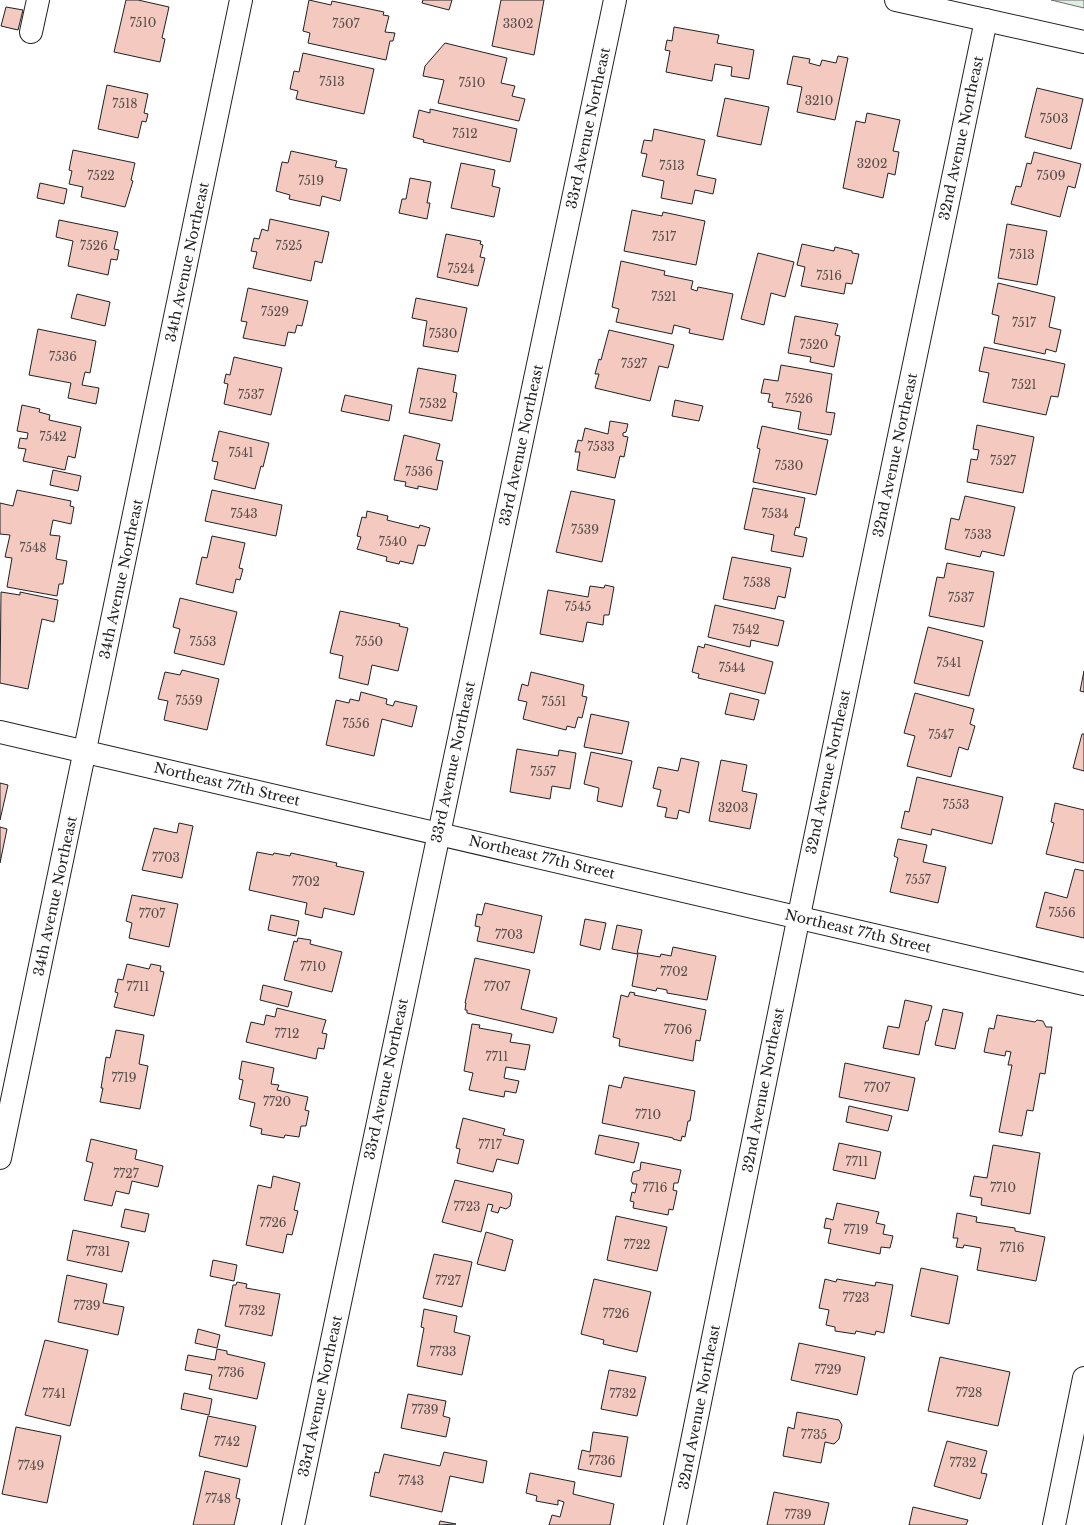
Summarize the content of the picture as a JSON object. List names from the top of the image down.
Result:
{
  "streets": {
    "street": [
      "33rd Avenue Northeast",
      "32nd Avenue Northeast",
      "34th Avenue Northeast",
      "Northeast 77th Street"
    ]
  },
  "crossings": [
    ["33rd Avenue Northeast", "Northeast 77th Street"],
    ["32nd Avenue Northeast", "Northeast 77th Street"],
    ["34th Avenue Northeast", "Northeast 77th Street"]
  ],
  "house_numbers": [
    "7510",
    "7507",
    "3302",
    "7513",
    "7510",
    "3210",
    "7518",
    "7503",
    "7512",
    "3202",
    "7513",
    "7522",
    "7509",
    "7519",
    "7517",
    "7526",
    "7525",
    "7513",
    "7524",
    "7516",
    "7521",
    "7529",
    "7517",
    "7530",
    "7520",
    "7536",
    "7527",
    "7521",
    "7537",
    "7526",
    "7532",
    "7542",
    "7533",
    "7541",
    "7527",
    "7530",
    "7536",
    "7543",
    "7534",
    "7539",
    "7533",
    "7540",
    "7548",
    "7538",
    "7537",
    "7545",
    "7542",
    "7553",
    "7550",
    "7541",
    "7544",
    "7559",
    "7551",
    "7556",
    "7547",
    "7557",
    "7553",
    "3203",
    "7703",
    "7557",
    "7702",
    "7556",
    "7707",
    "7703",
    "7710",
    "7702",
    "7711",
    "7707",
    "7706",
    "7712",
    "7711",
    "7719",
    "7707",
    "7720",
    "7710",
    "7717",
    "7711",
    "7727",
    "7716",
    "7710",
    "7723",
    "7726",
    "7719",
    "7722",
    "7716",
    "7731",
    "7727",
    "7723",
    "7739",
    "7732",
    "7726",
    "7733",
    "7729",
    "7736",
    "7728",
    "7741",
    "7732",
    "7739",
    "7735",
    "7742",
    "7736",
    "7732",
    "7749",
    "7743",
    "7748",
    "7739"
  ]
}
